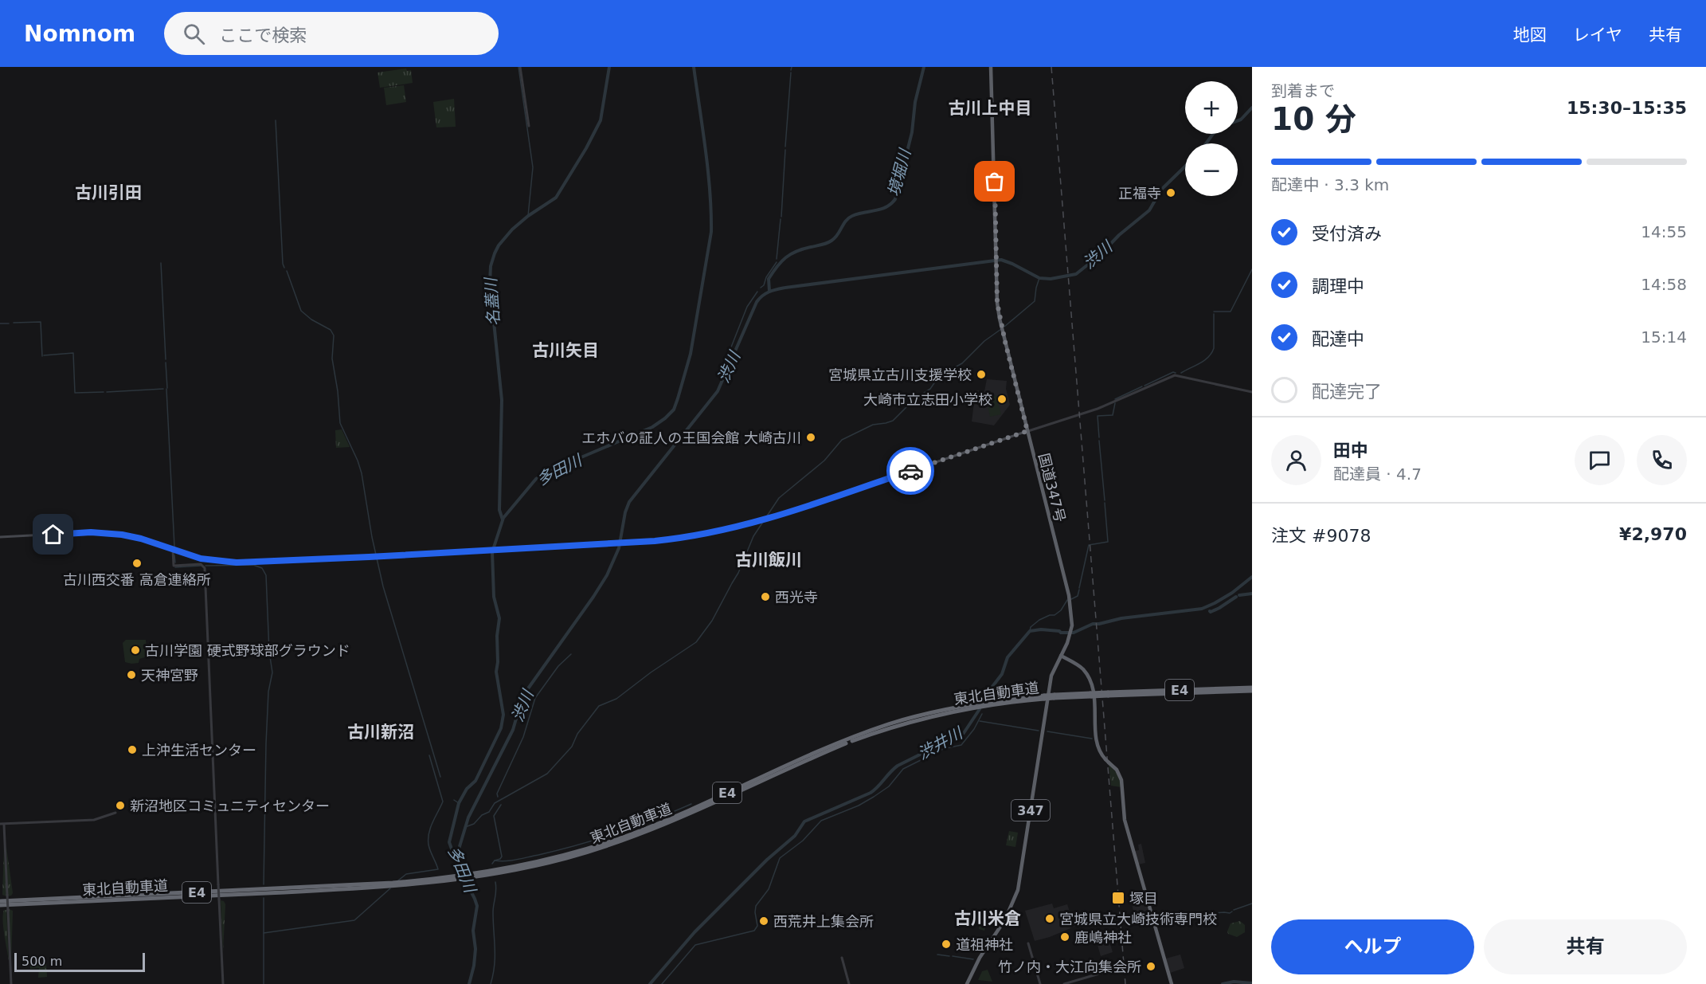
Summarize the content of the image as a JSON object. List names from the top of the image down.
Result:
{
  "streets": {
    "highway": [
      "国道347号",
      "E4",
      "東北自動車道",
      "347"
    ]
  },
  "districts": [
    "古川上中目",
    "古川引田",
    "古川矢目",
    "古川飯川",
    "古川新沼",
    "古川米倉"
  ],
  "water": [
    "境堀川",
    "渋川",
    "名蓋川",
    "多田川",
    "渋井川"
  ],
  "places": {
    "other": [
      "正福寺",
      "宮城県立古川支援学校",
      "大崎市立志田小学校",
      "エホバの証人の王国会館 大崎古川",
      "古川西交番 高倉連絡所",
      "西光寺",
      "古川学園 硬式野球部グラウンド",
      "天神宮野",
      "上沖生活センター",
      "新沼地区コミュニティセンター",
      "宮城県立大崎技術専門校",
      "西荒井上集会所",
      "鹿嶋神社",
      "道祖神社",
      "竹ノ内・大江向集会所"
    ],
    "transit": ["塚目"]
  },
  "scale_bar": "500 m",
  "page": {
    "header": "Nomnom",
    "search": "ここで検索",
    "nav": ["地図", "レイヤ", "共有"],
    "heading": ["10 分", "到着まで", "15:30–15:35"],
    "panel": [
      "田中",
      "配達員 · 4.7",
      "注文 #9078",
      "¥2,970"
    ],
    "map_buttons": ["+", "−"],
    "bar": "配達中 · 3.3 km",
    "list": [
      ["受付済み", "14:55"],
      ["調理中", "14:58"],
      ["配達中", "15:14"],
      "配達完了"
    ],
    "buttons": ["ヘルプ", "共有"],
    "scale": "500 m"
  }
}
